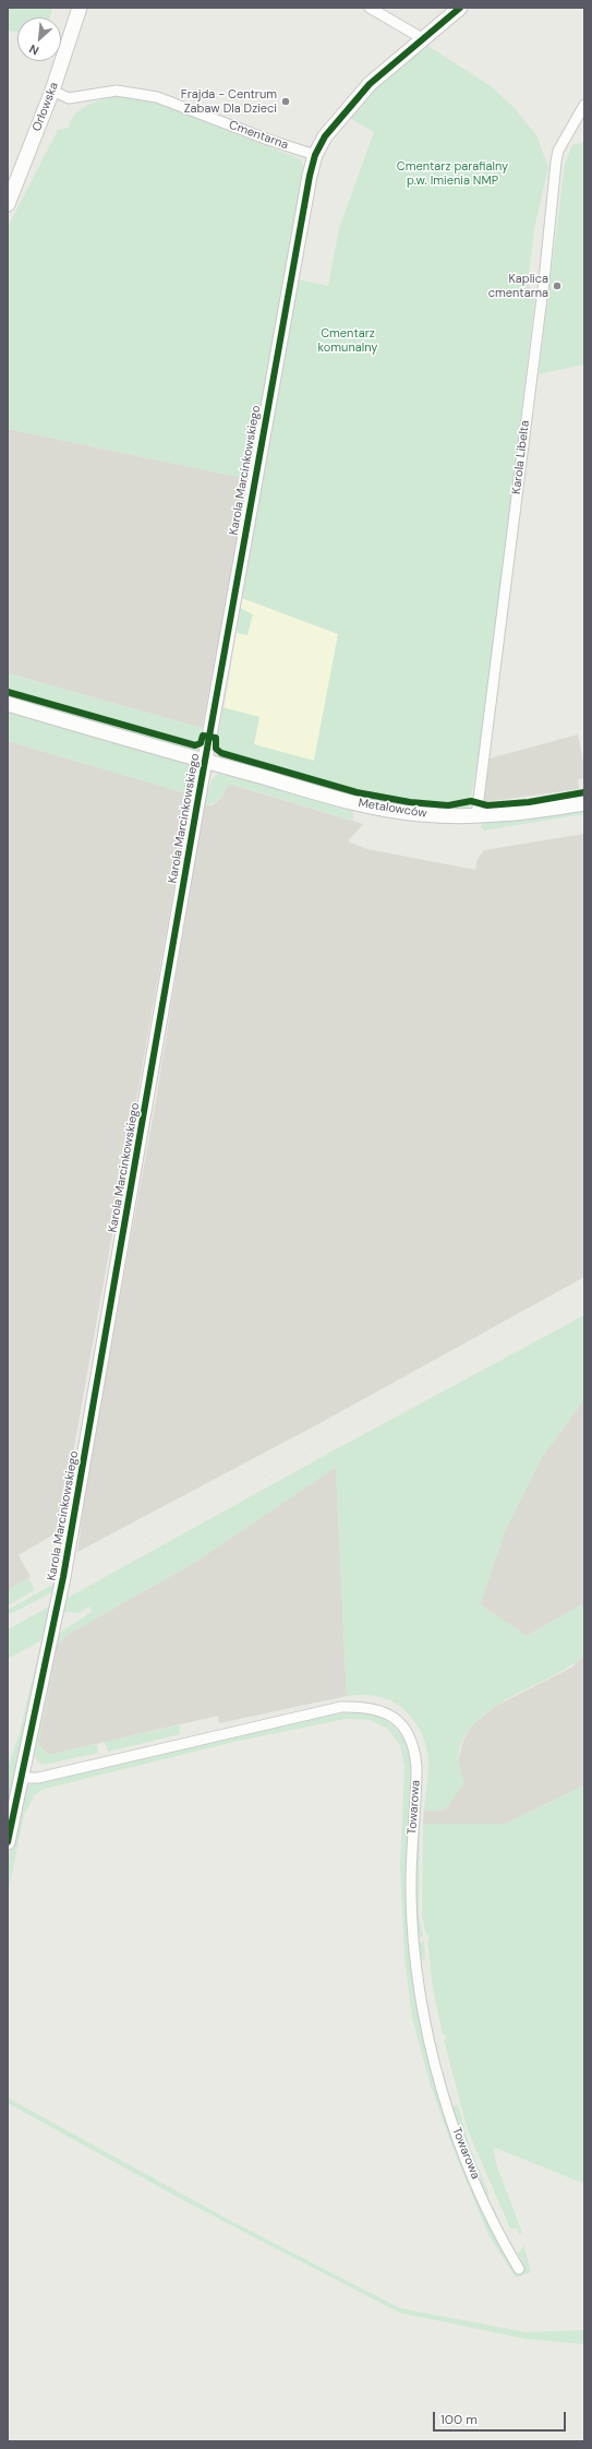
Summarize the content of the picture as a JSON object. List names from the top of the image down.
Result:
{
  "streets": {
    "street": [
      "Orłowska",
      "Cmentarna",
      "Karola Libelta",
      "Karola Marcinkowskiego",
      "Metalowców",
      "Towarowa"
    ]
  },
  "crossings": [
    ["Orłowska", "Cmentarna"],
    ["Cmentarna", "Karola Marcinkowskiego"],
    ["Karola Libelta", "Metalowców"],
    ["Karola Marcinkowskiego", "Metalowców"],
    ["Karola Marcinkowskiego", "Towarowa"]
  ],
  "parks": ["Cmentarz parafialny p.w. Imienia NMP", "Cmentarz komunalny"],
  "places": ["Frajda - Centrum Zabaw Dla Dzieci", "Kaplica cmentarna"],
  "scale_bar": "100 m",
  "north": "bottom left"
}
